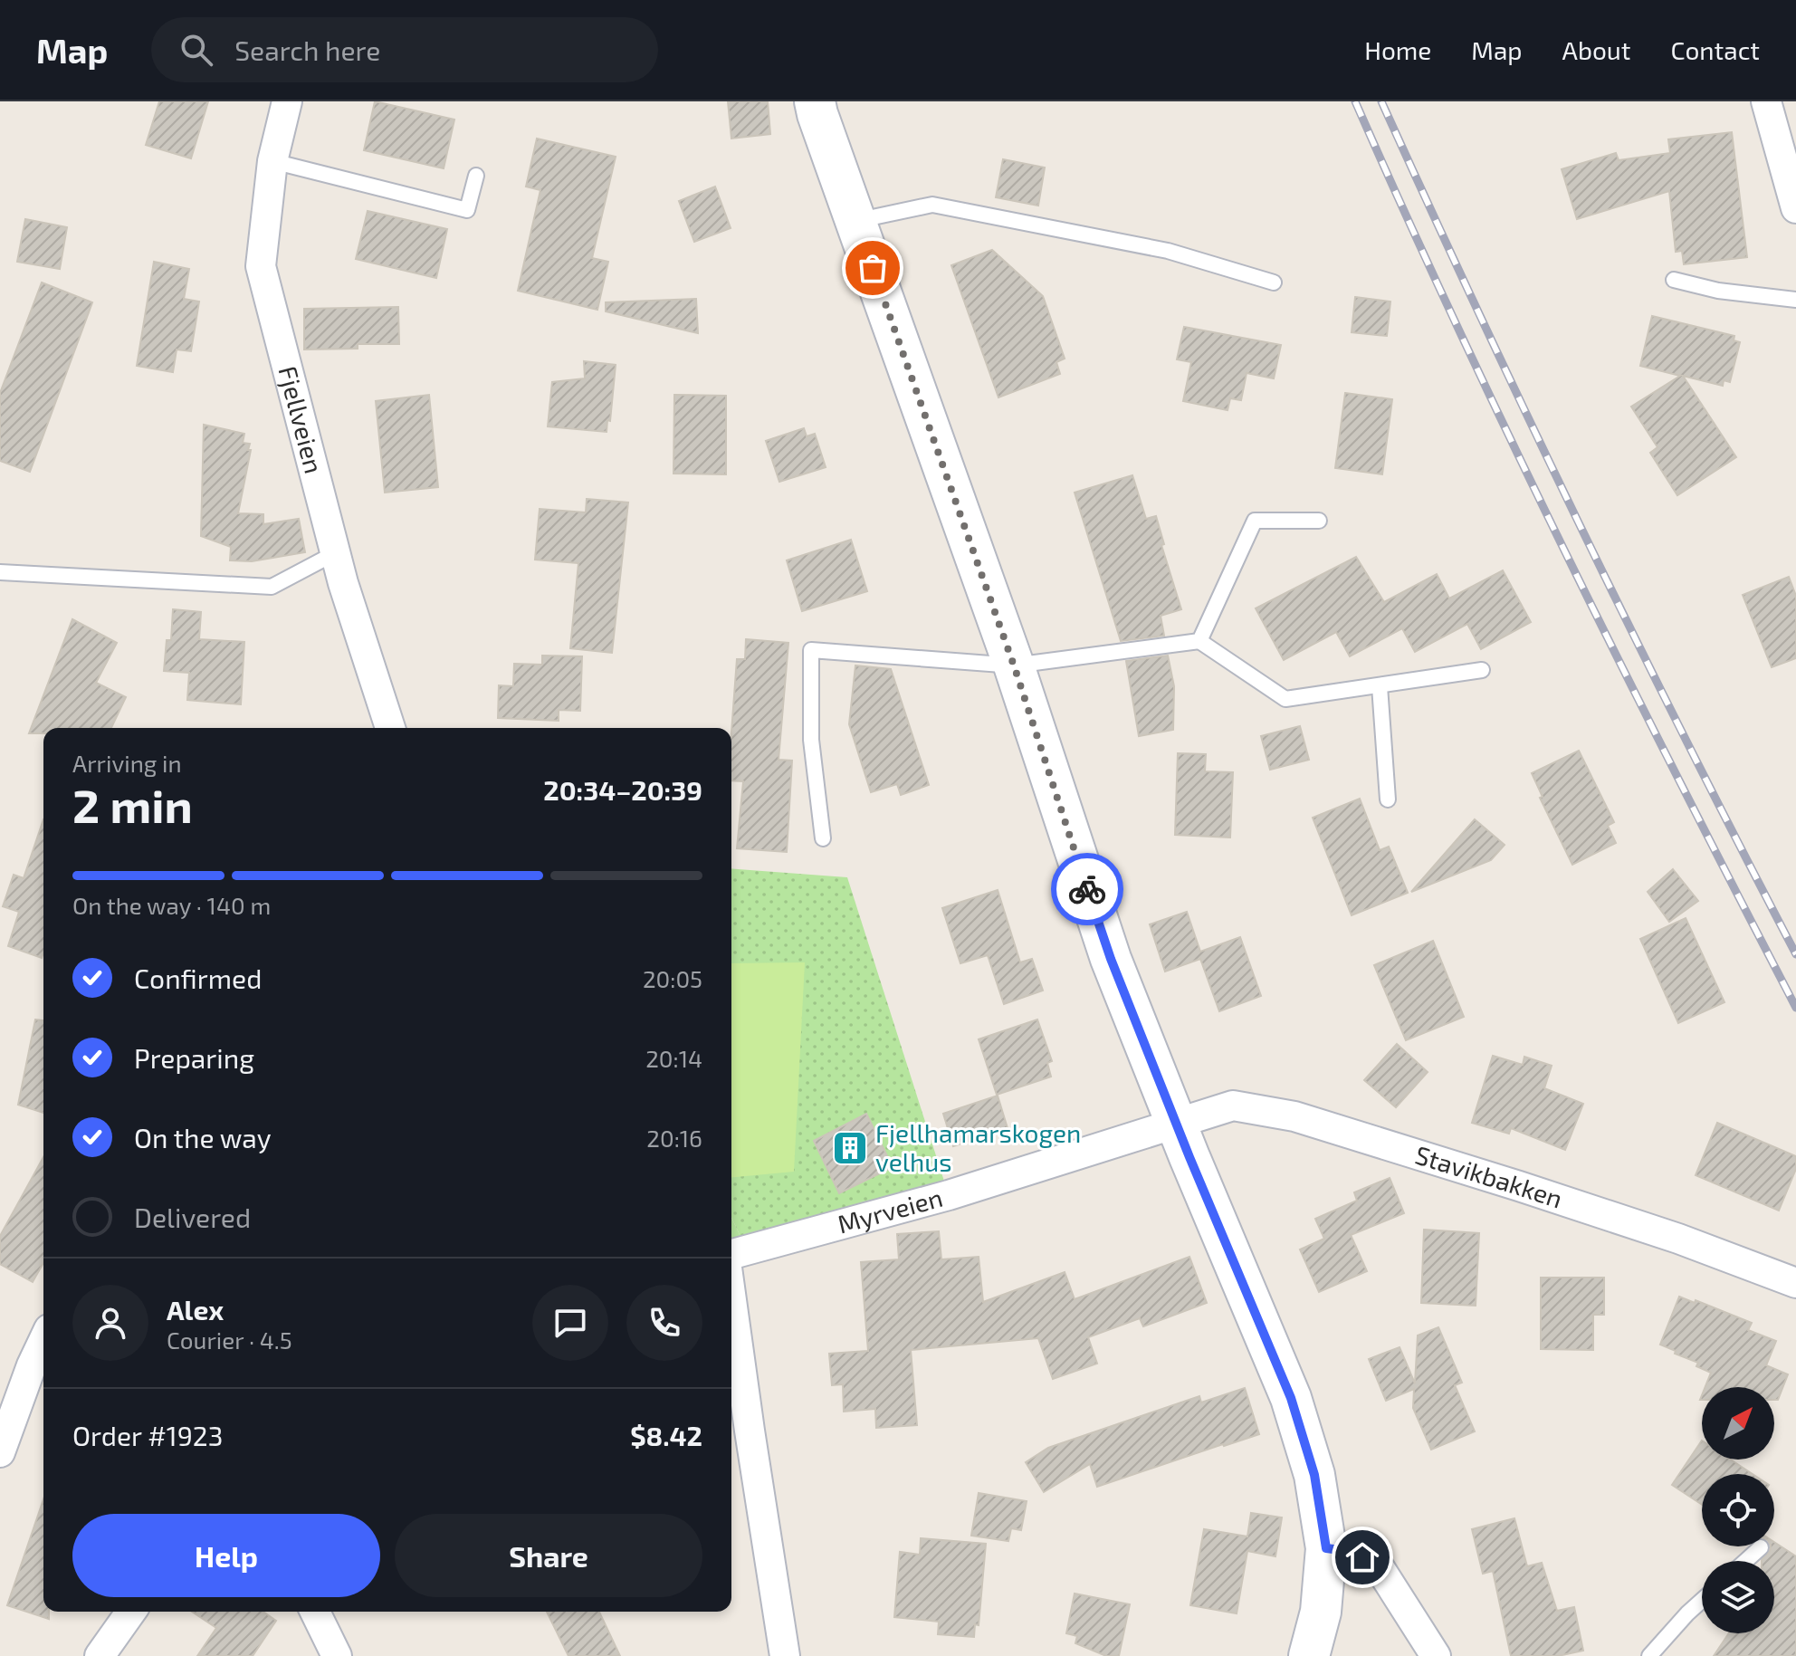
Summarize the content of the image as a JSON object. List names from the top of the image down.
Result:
{
  "streets": {
    "street": ["Fjellveien", "Stavikbakken", "Myrveien"]
  },
  "crossings": [
    ["Stavikbakken", "Myrveien"]
  ],
  "places": {
    "building": ["Fjellhamarskogen velhus"]
  },
  "north": "top right",
  "page": {
    "header": "Map",
    "search": "Search here",
    "nav": [
      "Home",
      "Map",
      "About",
      "Contact"
    ],
    "heading": ["2 min", "Arriving in", "20:34–20:39"],
    "panel": [
      "Alex",
      "Courier · 4.5",
      "Order #1923",
      "$8.42"
    ],
    "bar": "On the way · 140 m",
    "list": [
      ["Confirmed", "20:05"],
      ["Preparing", "20:14"],
      ["On the way", "20:16"],
      "Delivered"
    ],
    "buttons": ["Help", "Share"]
  }
}
